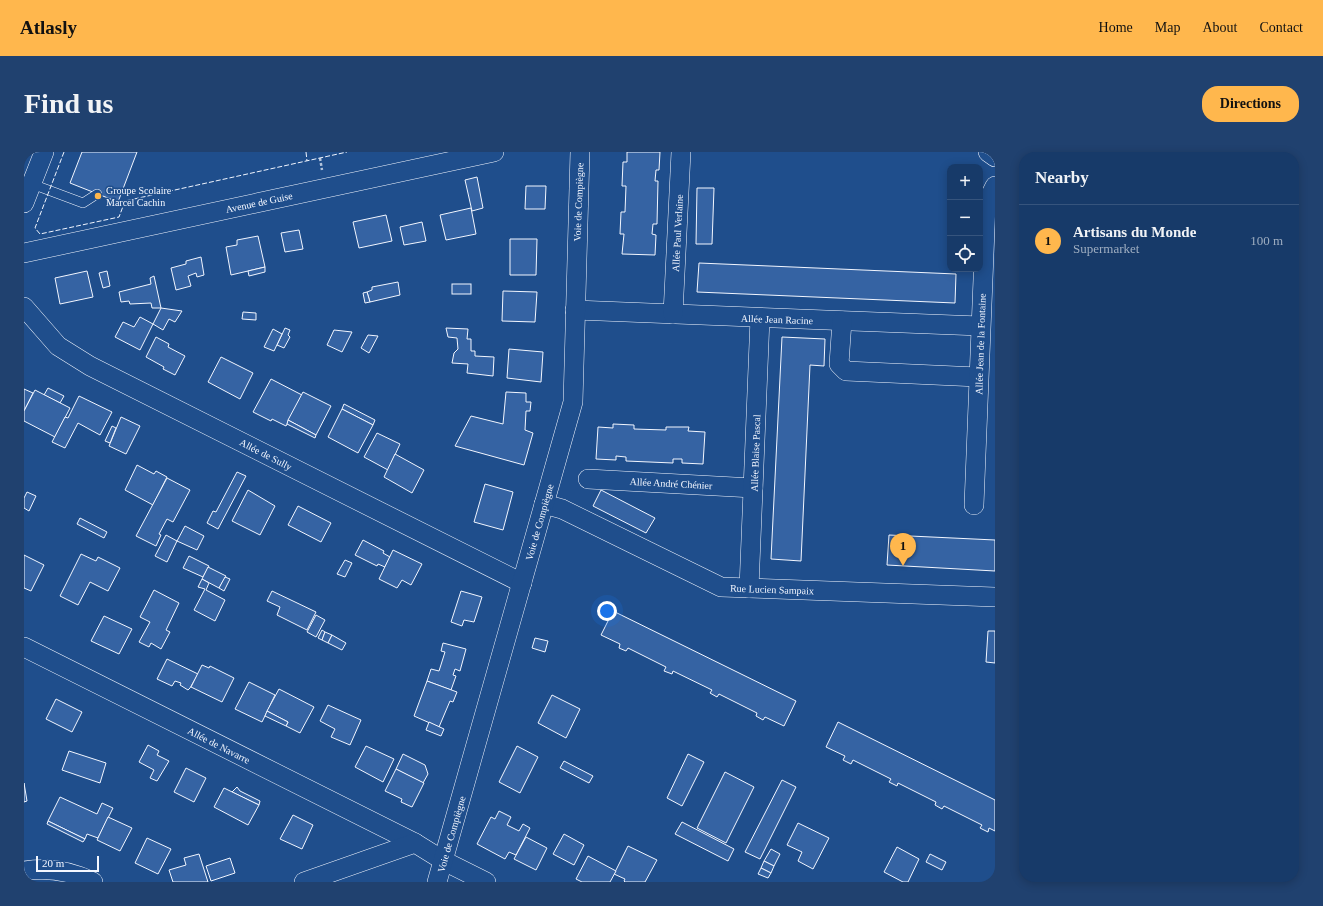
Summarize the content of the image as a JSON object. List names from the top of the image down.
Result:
{
  "streets": {
    "street": [
      "Avenue de Guise",
      "Voie de Compiègne",
      "Allée Paul Verlaine",
      "Allée Jean Racine",
      "Allée Jean de la Fontaine",
      "Allée Blaise Pascal",
      "Allée de Sully",
      "Allée André Chénier",
      "Rue Lucien Sampaix",
      "Allée de Navarre"
    ]
  },
  "crossings": [
    ["Voie de Compiègne", "Allée Jean Racine"],
    ["Voie de Compiègne", "Allée de Sully"],
    ["Voie de Compiègne", "Rue Lucien Sampaix"],
    ["Voie de Compiègne", "Allée de Navarre"],
    ["Allée Paul Verlaine", "Allée Jean Racine"],
    ["Allée Jean Racine", "Allée Jean de la Fontaine"],
    ["Allée Jean Racine", "Allée Blaise Pascal"],
    ["Allée Blaise Pascal", "Allée André Chénier"],
    ["Allée Blaise Pascal", "Rue Lucien Sampaix"]
  ],
  "places": ["Groupe Scolaire Marcel Cachin"],
  "scale_bar": "20 m",
  "page": {
    "header": "Atlasly",
    "nav": [
      "Home",
      "Map",
      "About",
      "Contact"
    ],
    "buttons": "Directions",
    "title": "Find us",
    "heading": "Nearby",
    "map_buttons": ["+", "−"],
    "list": [
      {
        "mark": "1",
        "name": "Artisans du Monde",
        "note": "Supermarket",
        "value": "100 m"
      }
    ],
    "pins": "1",
    "scale": "20 m"
  }
}
